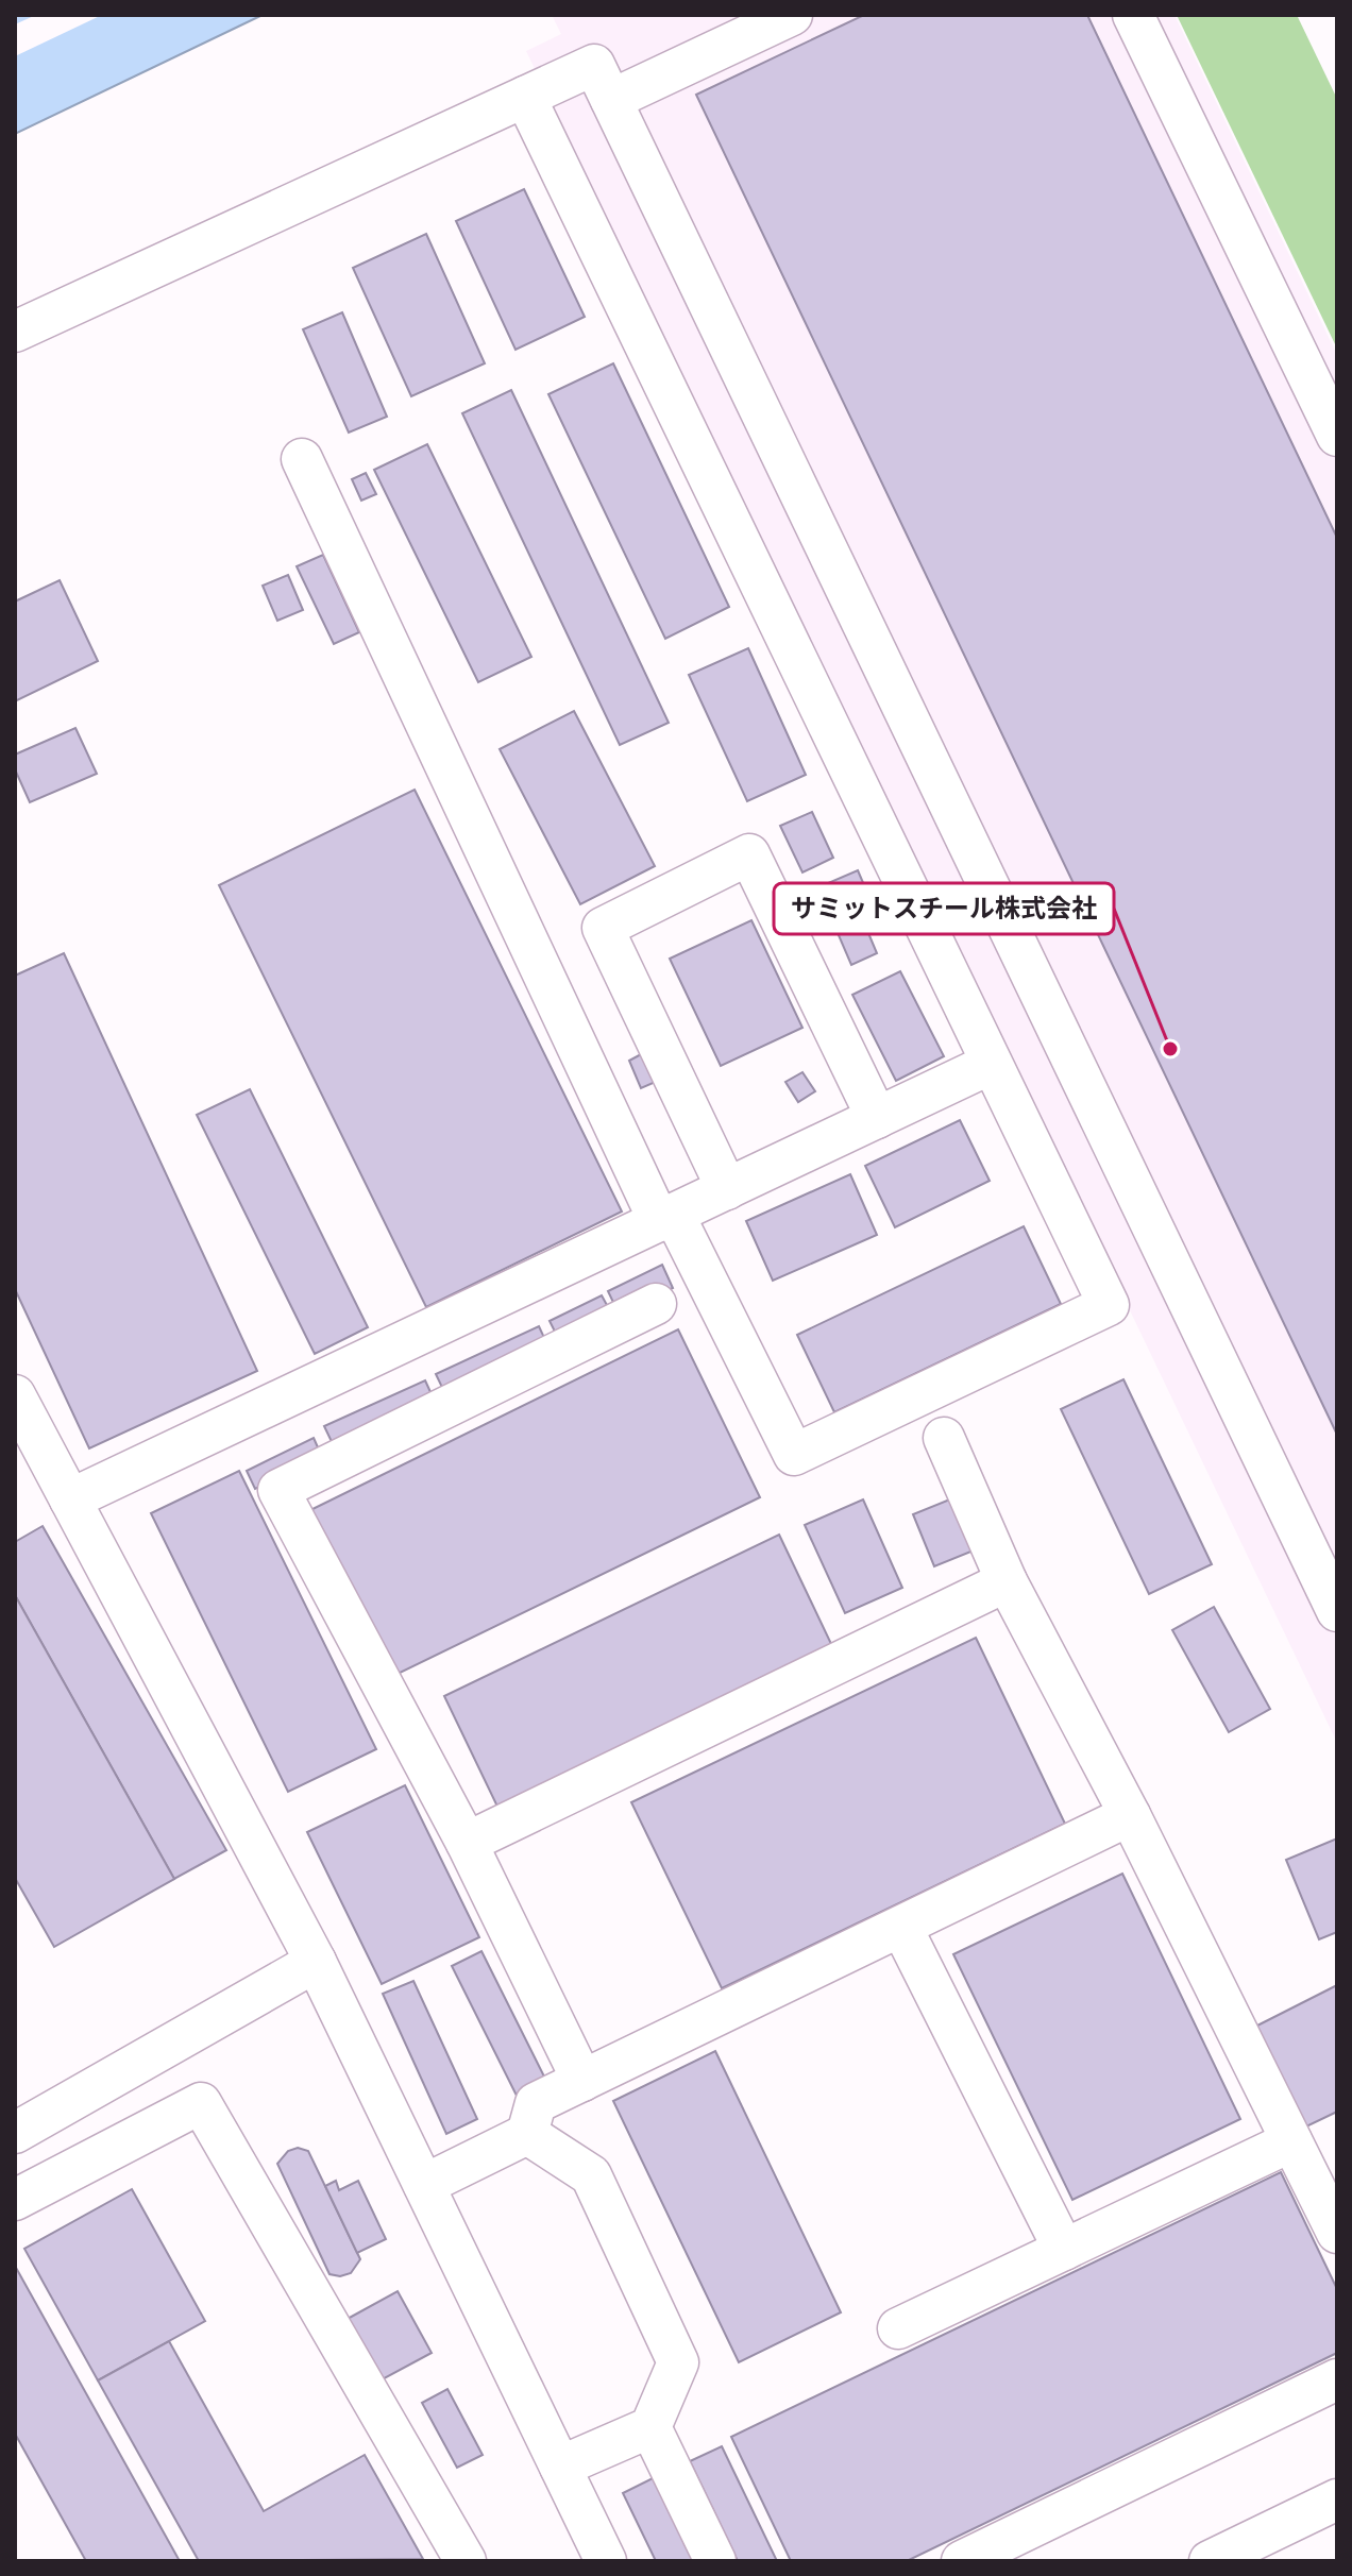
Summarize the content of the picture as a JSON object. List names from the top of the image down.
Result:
{
  "places": ["サミットスチール株式会社"]
}
